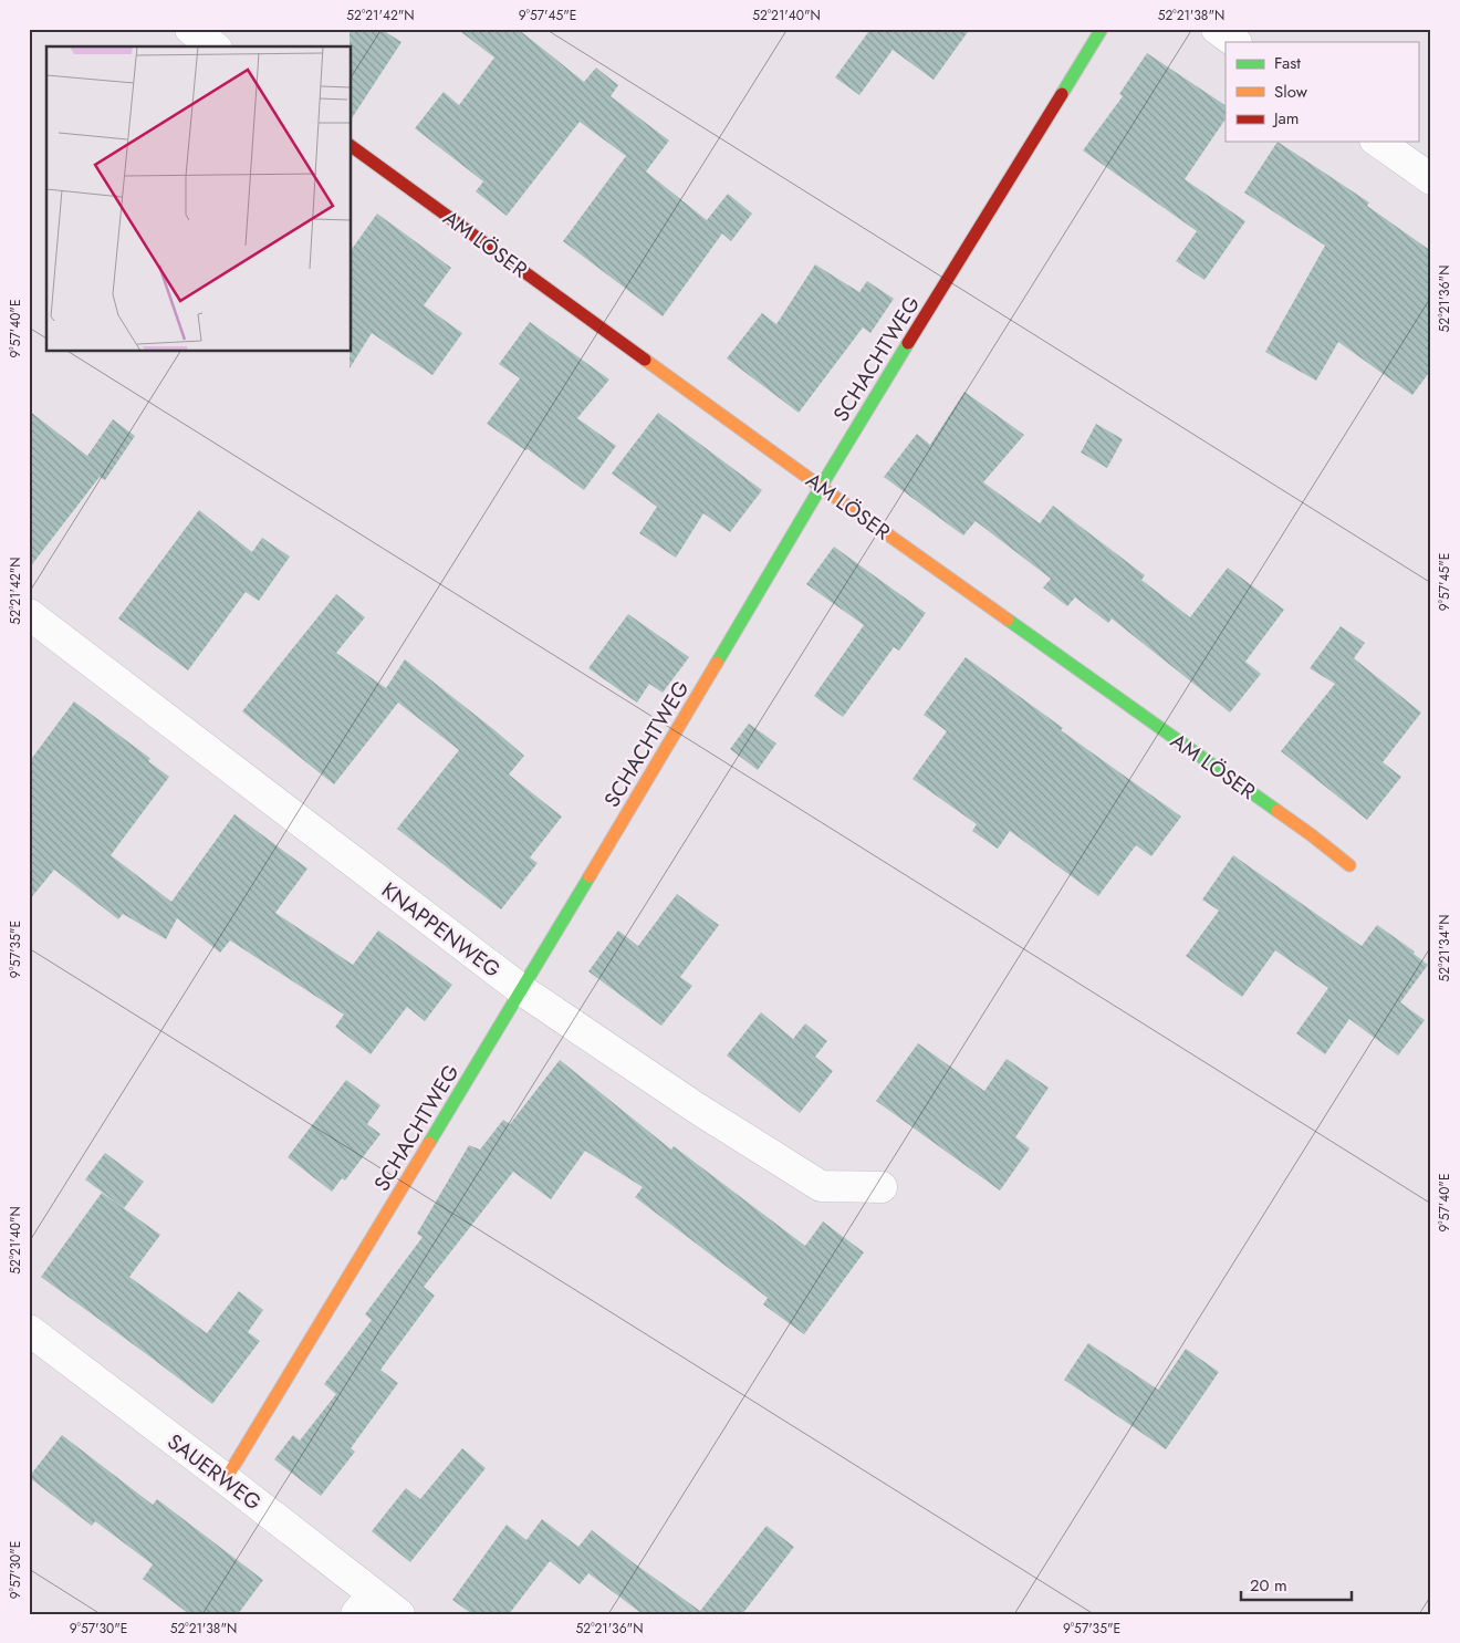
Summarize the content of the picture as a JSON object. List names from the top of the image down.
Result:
{
  "streets": {
    "street": [
      "AM LÖSER",
      "SCHACHTWEG",
      "KNAPPENWEG",
      "SAUERWEG"
    ]
  },
  "crossings": [
    ["AM LÖSER", "SCHACHTWEG"],
    ["SCHACHTWEG", "KNAPPENWEG"],
    ["SCHACHTWEG", "SAUERWEG"]
  ],
  "legend": ["Fast", "Slow", "Jam"],
  "scale_bar": "20 m",
  "coordinates": [
    "52°21'42\"N",
    "9°57'45\"E",
    "52°21'40\"N",
    "52°21'38\"N",
    "52°21'36\"N",
    "9°57'40\"E",
    "52°21'34\"N",
    "9°57'35\"E",
    "9°57'30\"E"
  ]
}
